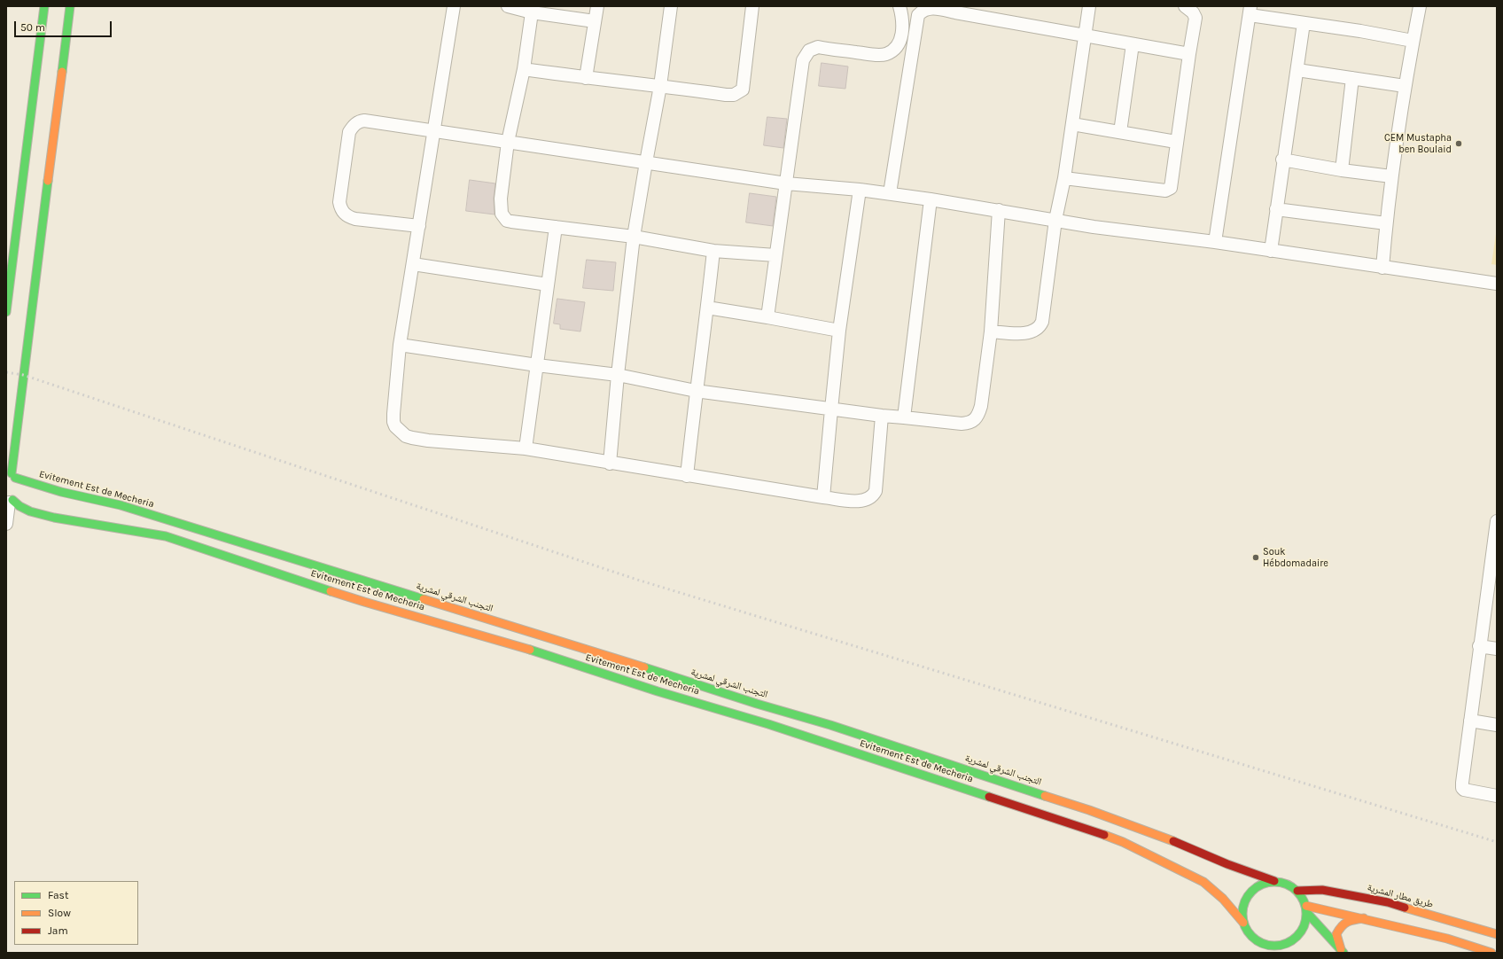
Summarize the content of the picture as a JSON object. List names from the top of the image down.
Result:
{
  "streets": {
    "main road": ["Evitement Est de Mecheria", "التجنب الشرقي لمشرية", "طريق مطار المشرية"]
  },
  "crossings": [
    ["Evitement Est de Mecheria", "التجنب الشرقي لمشرية"],
    ["Evitement Est de Mecheria", "طريق مطار المشرية"],
    ["التجنب الشرقي لمشرية", "طريق مطار المشرية"]
  ],
  "places": ["CEM Mustapha ben Boulaid", "Souk Hébdomadaire"],
  "legend": ["Fast", "Slow", "Jam"],
  "scale_bar": "50 m"
}
